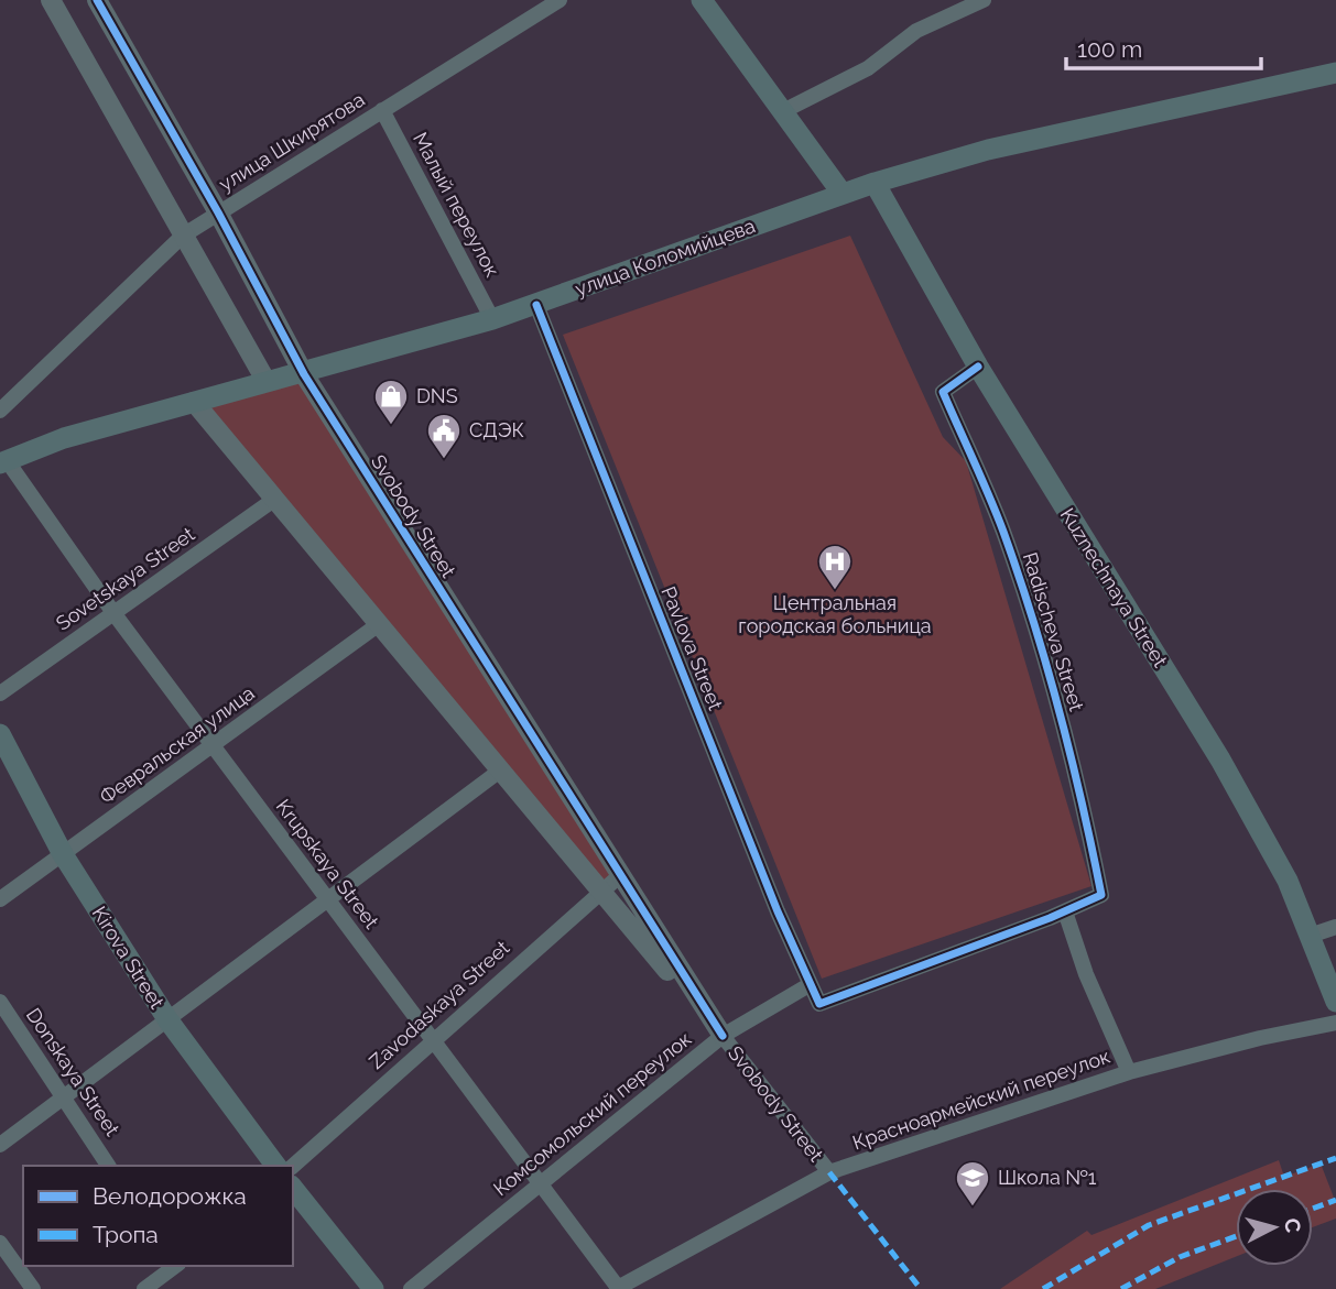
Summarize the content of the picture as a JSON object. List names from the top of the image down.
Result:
{
  "streets": {
    "main road": ["улица Коломийцева", "Kuznechnaya Street", "Kirova Street"],
    "street": [
      "улица Шкирятова",
      "Малый переулок",
      "Svobody Street",
      "Sovetskaya Street",
      "Radischeva Street",
      "Pavlova Street",
      "Февральская улица",
      "Krupskaya Street",
      "Zavodaskaya Street",
      "Donskaya Street",
      "Красноармейский переулок",
      "Комсомольский переулок"
    ]
  },
  "crossings": [
    ["улица Шкирятова", "Малый переулок"],
    ["улица Шкирятова", "Svobody Street"],
    ["Малый переулок", "улица Коломийцева"],
    ["улица Коломийцева", "Svobody Street"],
    ["улица Коломийцева", "Kuznechnaya Street"],
    ["улица Коломийцева", "Pavlova Street"],
    ["улица Коломийцева", "Krupskaya Street"],
    ["Svobody Street", "Sovetskaya Street"],
    ["Svobody Street", "Февральская улица"],
    ["Svobody Street", "Zavodaskaya Street"],
    ["Svobody Street", "Красноармейский переулок"],
    ["Svobody Street", "Комсомольский переулок"],
    ["Sovetskaya Street", "Krupskaya Street"],
    ["Kuznechnaya Street", "Radischeva Street"],
    ["Radischeva Street", "Pavlova Street"],
    ["Pavlova Street", "Комсомольский переулок"],
    ["Февральская улица", "Krupskaya Street"],
    ["Февральская улица", "Kirova Street"],
    ["Krupskaya Street", "Zavodaskaya Street"],
    ["Krupskaya Street", "Красноармейский переулок"],
    ["Krupskaya Street", "Комсомольский переулок"]
  ],
  "places": {
    "shop": ["DNS"],
    "public building": ["СДЭК"],
    "hospital": ["Центральная городская больница"],
    "school or university": ["Школа №1"]
  },
  "legend": ["Велодорожка", "Тропа"],
  "scale_bar": "100 m",
  "north": "right"
}
